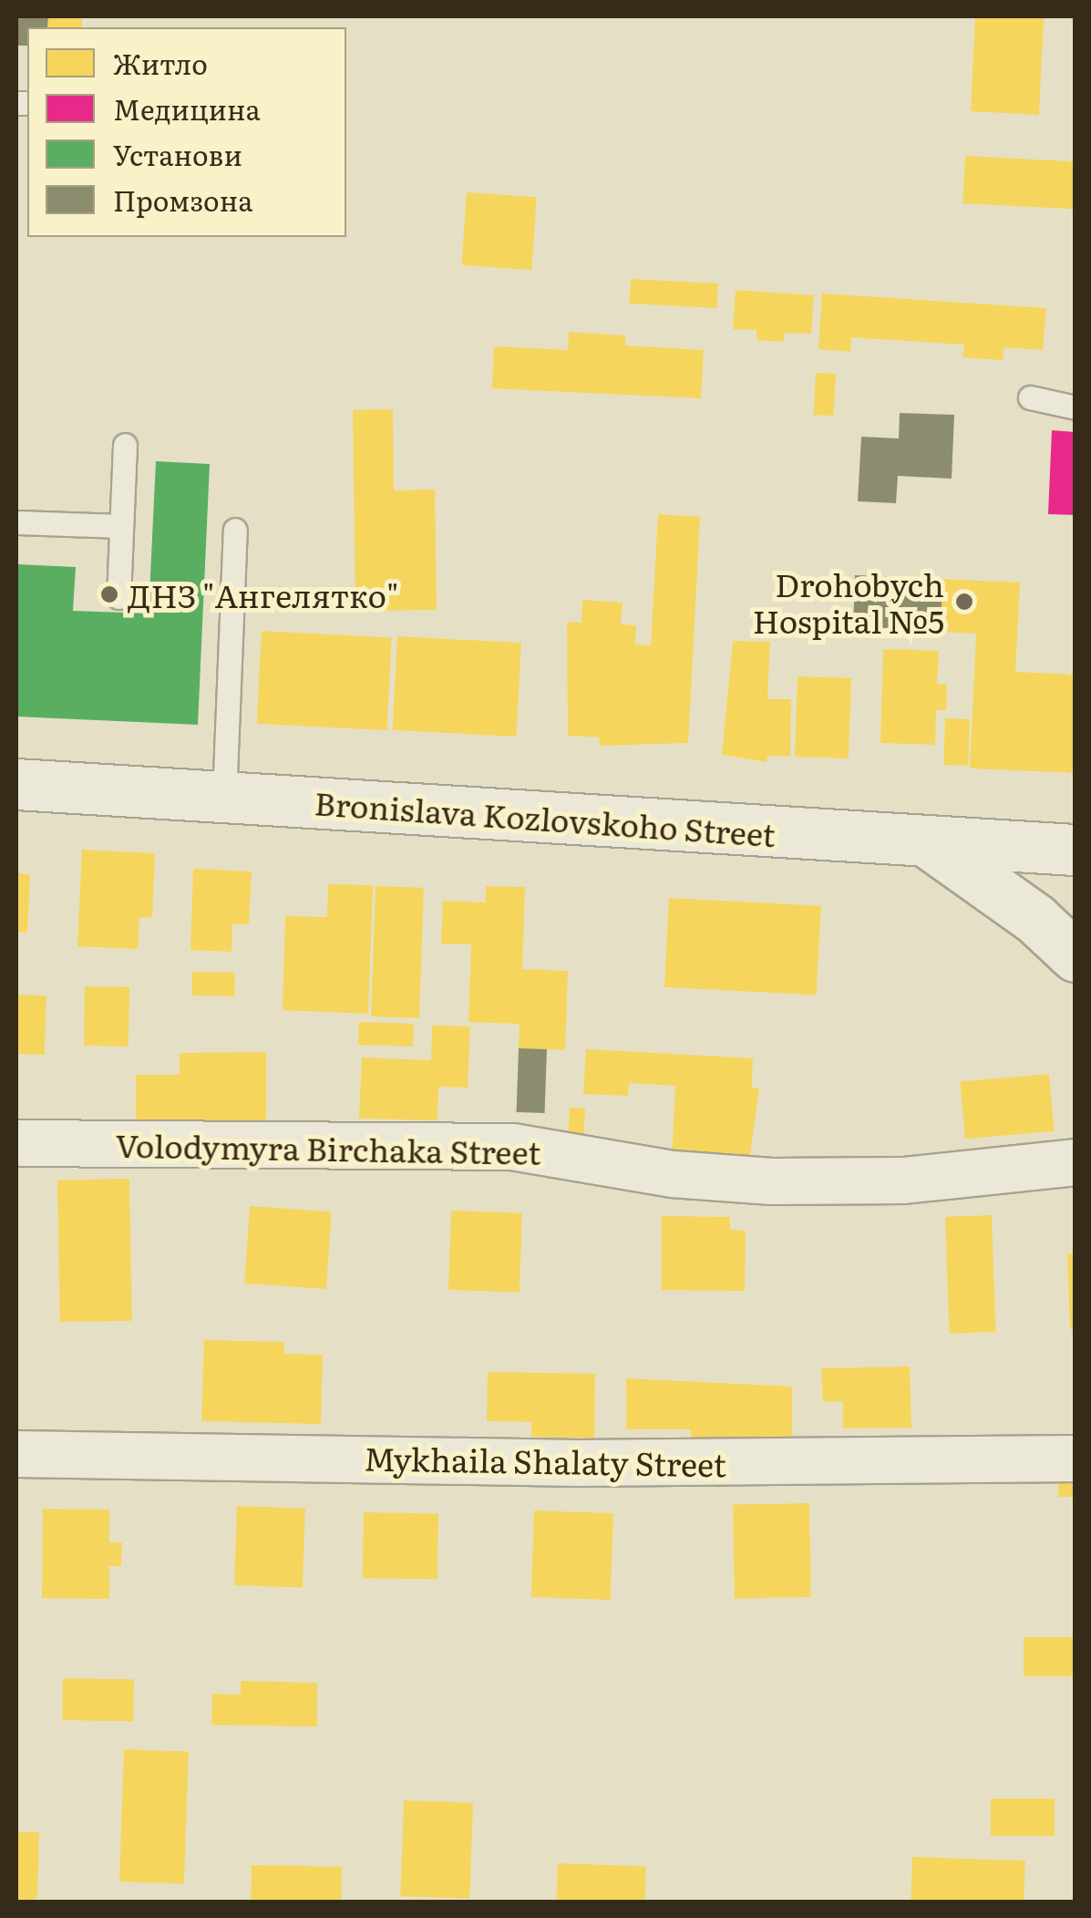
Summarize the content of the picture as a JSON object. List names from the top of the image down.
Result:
{
  "streets": {
    "street": ["Bronislava Kozlovskoho Street", "Volodymyra Birchaka Street", "Mykhaila Shalaty Street"]
  },
  "places": ["ДНЗ \"Ангелятко\"", "Drohobych Hospital №5"],
  "legend": [
    "Житло",
    "Медицина",
    "Установи",
    "Промзона"
  ]
}
